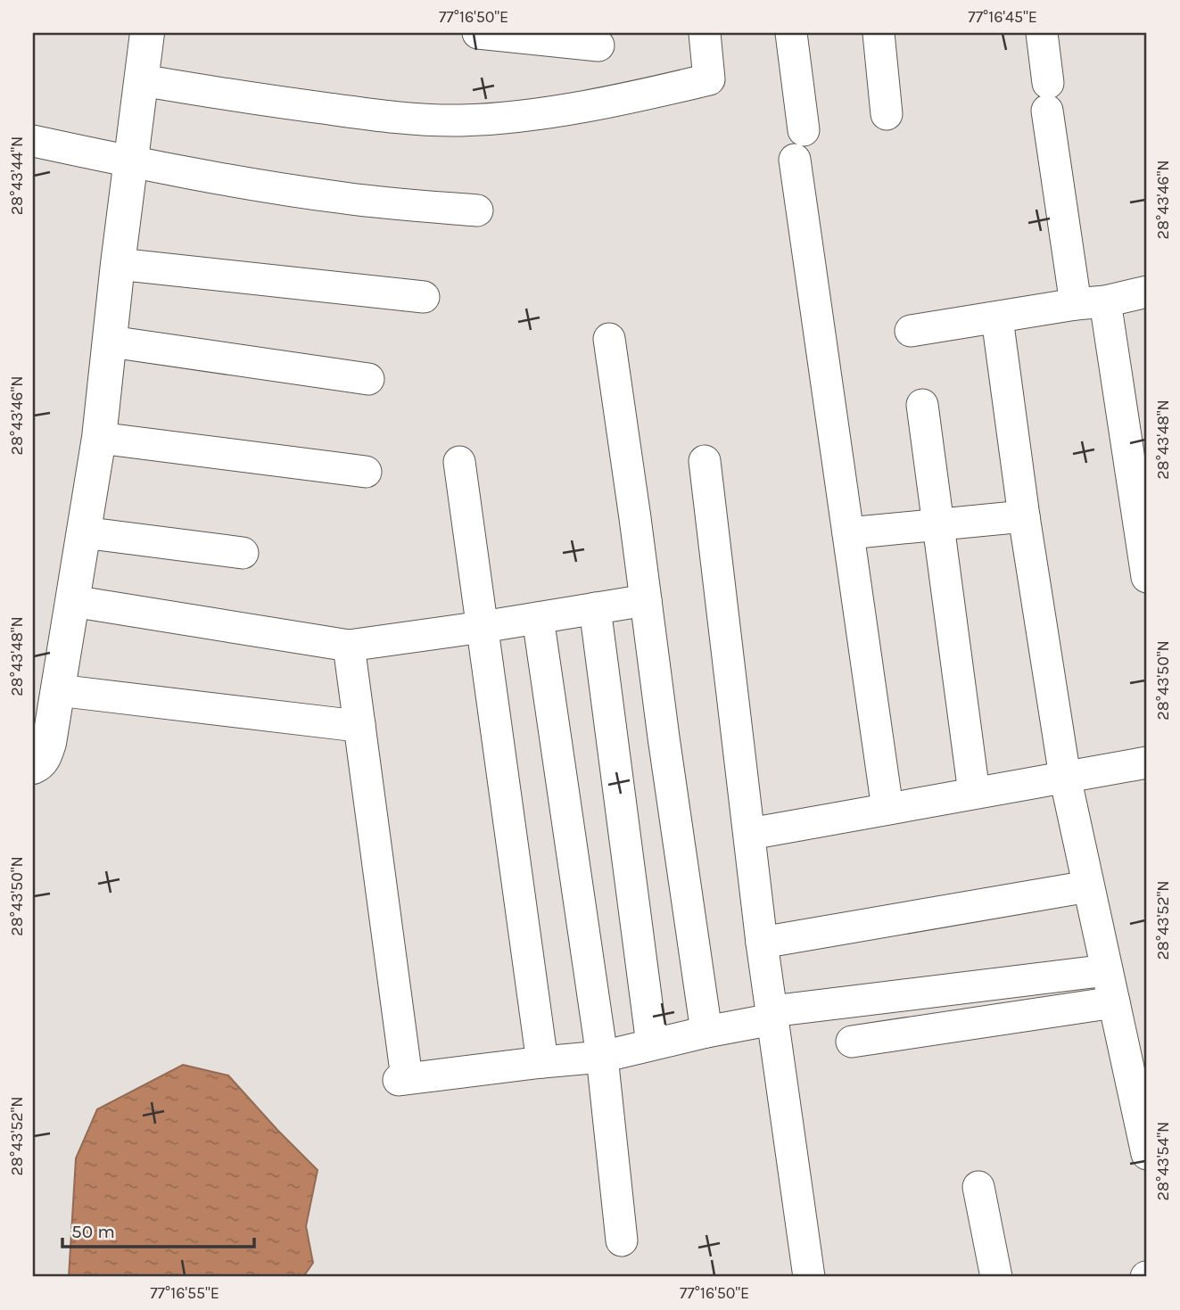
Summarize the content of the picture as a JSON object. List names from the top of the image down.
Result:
{
  "scale_bar": "50 m",
  "coordinates": [
    "77°16'50\"E",
    "77°16'45\"E",
    "28°43'44\"N",
    "28°43'46\"N",
    "28°43'48\"N",
    "28°43'50\"N",
    "28°43'52\"N",
    "28°43'54\"N",
    "77°16'55\"E"
  ]
}
